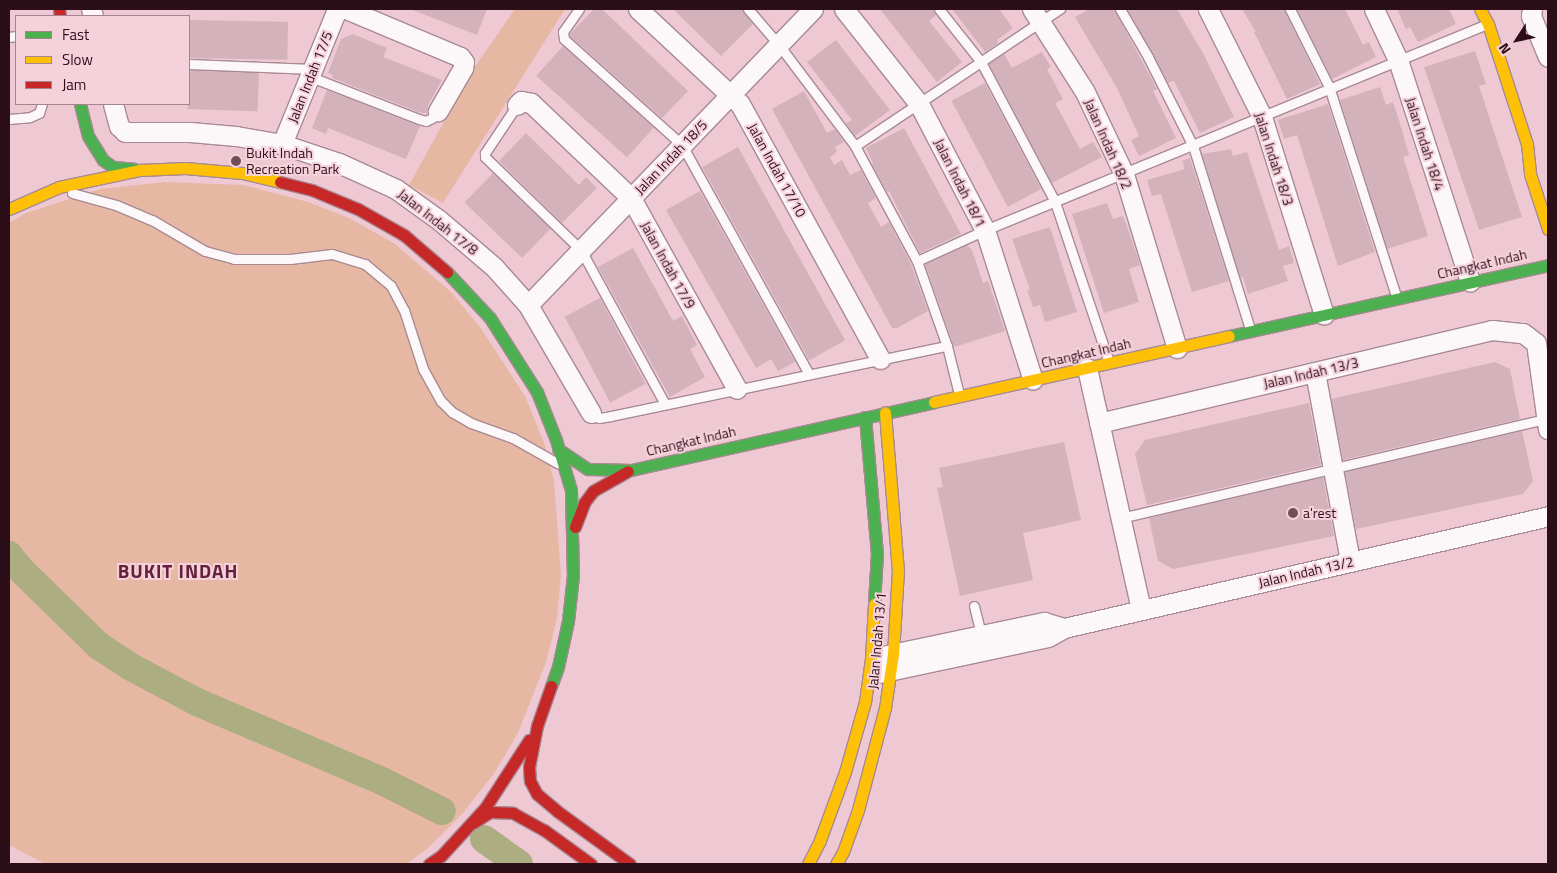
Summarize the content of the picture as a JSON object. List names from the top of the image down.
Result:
{
  "streets": {
    "street": [
      "Jalan Indah 17/5",
      "Jalan Indah 18/2",
      "Jalan Indah 18/4",
      "Jalan Indah 18/5",
      "Jalan Indah 18/3",
      "Jalan Indah 17/10",
      "Jalan Indah 18/1",
      "Jalan Indah 17/8",
      "Changkat Indah",
      "Jalan Indah 17/9",
      "Jalan Indah 13/3",
      "Jalan Indah 13/2",
      "Jalan Indah 13/1"
    ]
  },
  "crossings": [
    ["Jalan Indah 17/5", "Jalan Indah 17/8"],
    ["Jalan Indah 18/2", "Changkat Indah"],
    ["Jalan Indah 18/4", "Changkat Indah"],
    ["Jalan Indah 18/5", "Jalan Indah 17/10"],
    ["Jalan Indah 18/5", "Jalan Indah 17/8"],
    ["Jalan Indah 18/5", "Jalan Indah 17/9"],
    ["Jalan Indah 18/3", "Changkat Indah"],
    ["Jalan Indah 18/1", "Changkat Indah"],
    ["Changkat Indah", "Jalan Indah 13/1"],
    ["Jalan Indah 13/2", "Jalan Indah 13/1"]
  ],
  "districts": ["BUKIT INDAH"],
  "places": ["Bukit Indah Recreation Park", "a'rest"],
  "legend": ["Fast", "Slow", "Jam"],
  "north": "bottom left"
}
